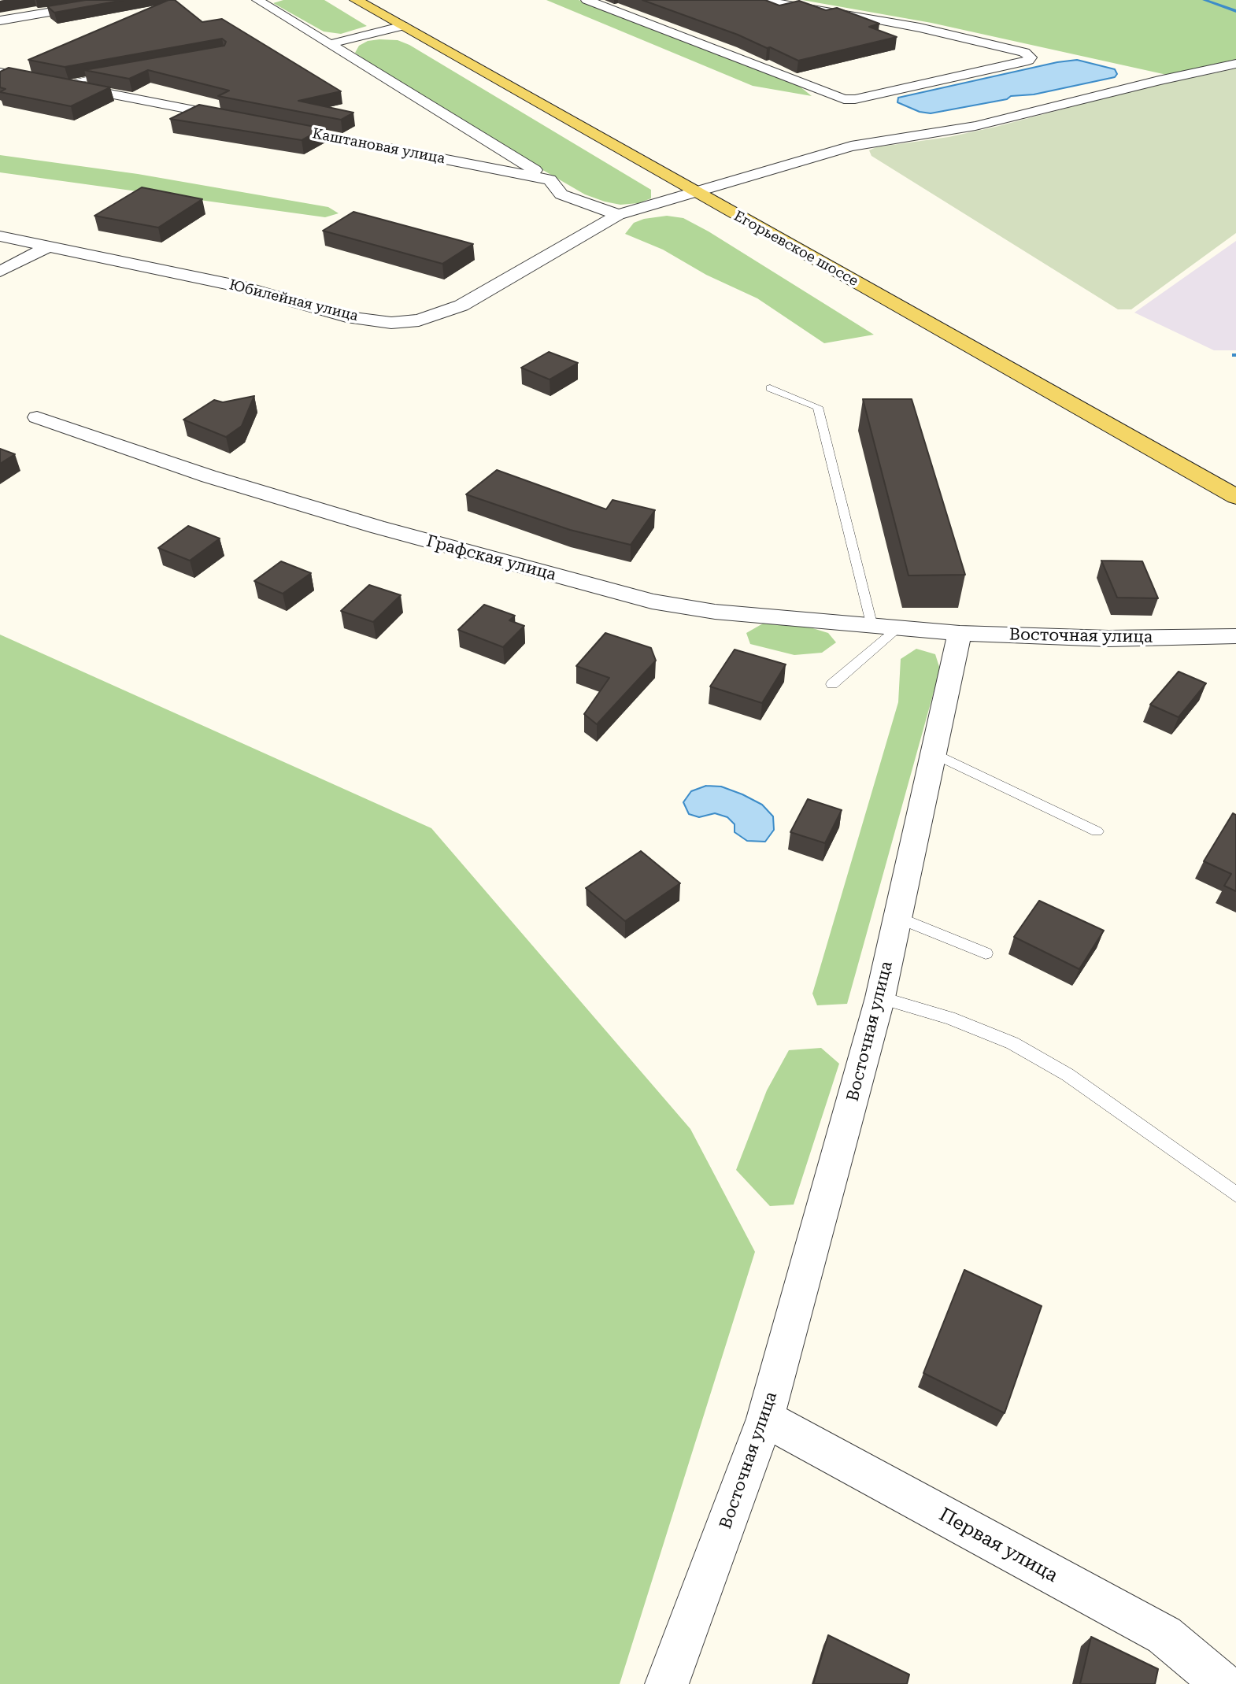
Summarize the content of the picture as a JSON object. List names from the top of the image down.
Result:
{
  "streets": {
    "main road": ["Егорьевское шоссе"],
    "street": [
      "Каштановая улица",
      "Юбилейная улица",
      "Графская улица",
      "Восточная улица",
      "Первая улица"
    ]
  },
  "crossings": [
    ["Егорьевское шоссе", "Юбилейная улица"],
    ["Графская улица", "Восточная улица"],
    ["Восточная улица", "Первая улица"]
  ]
}
